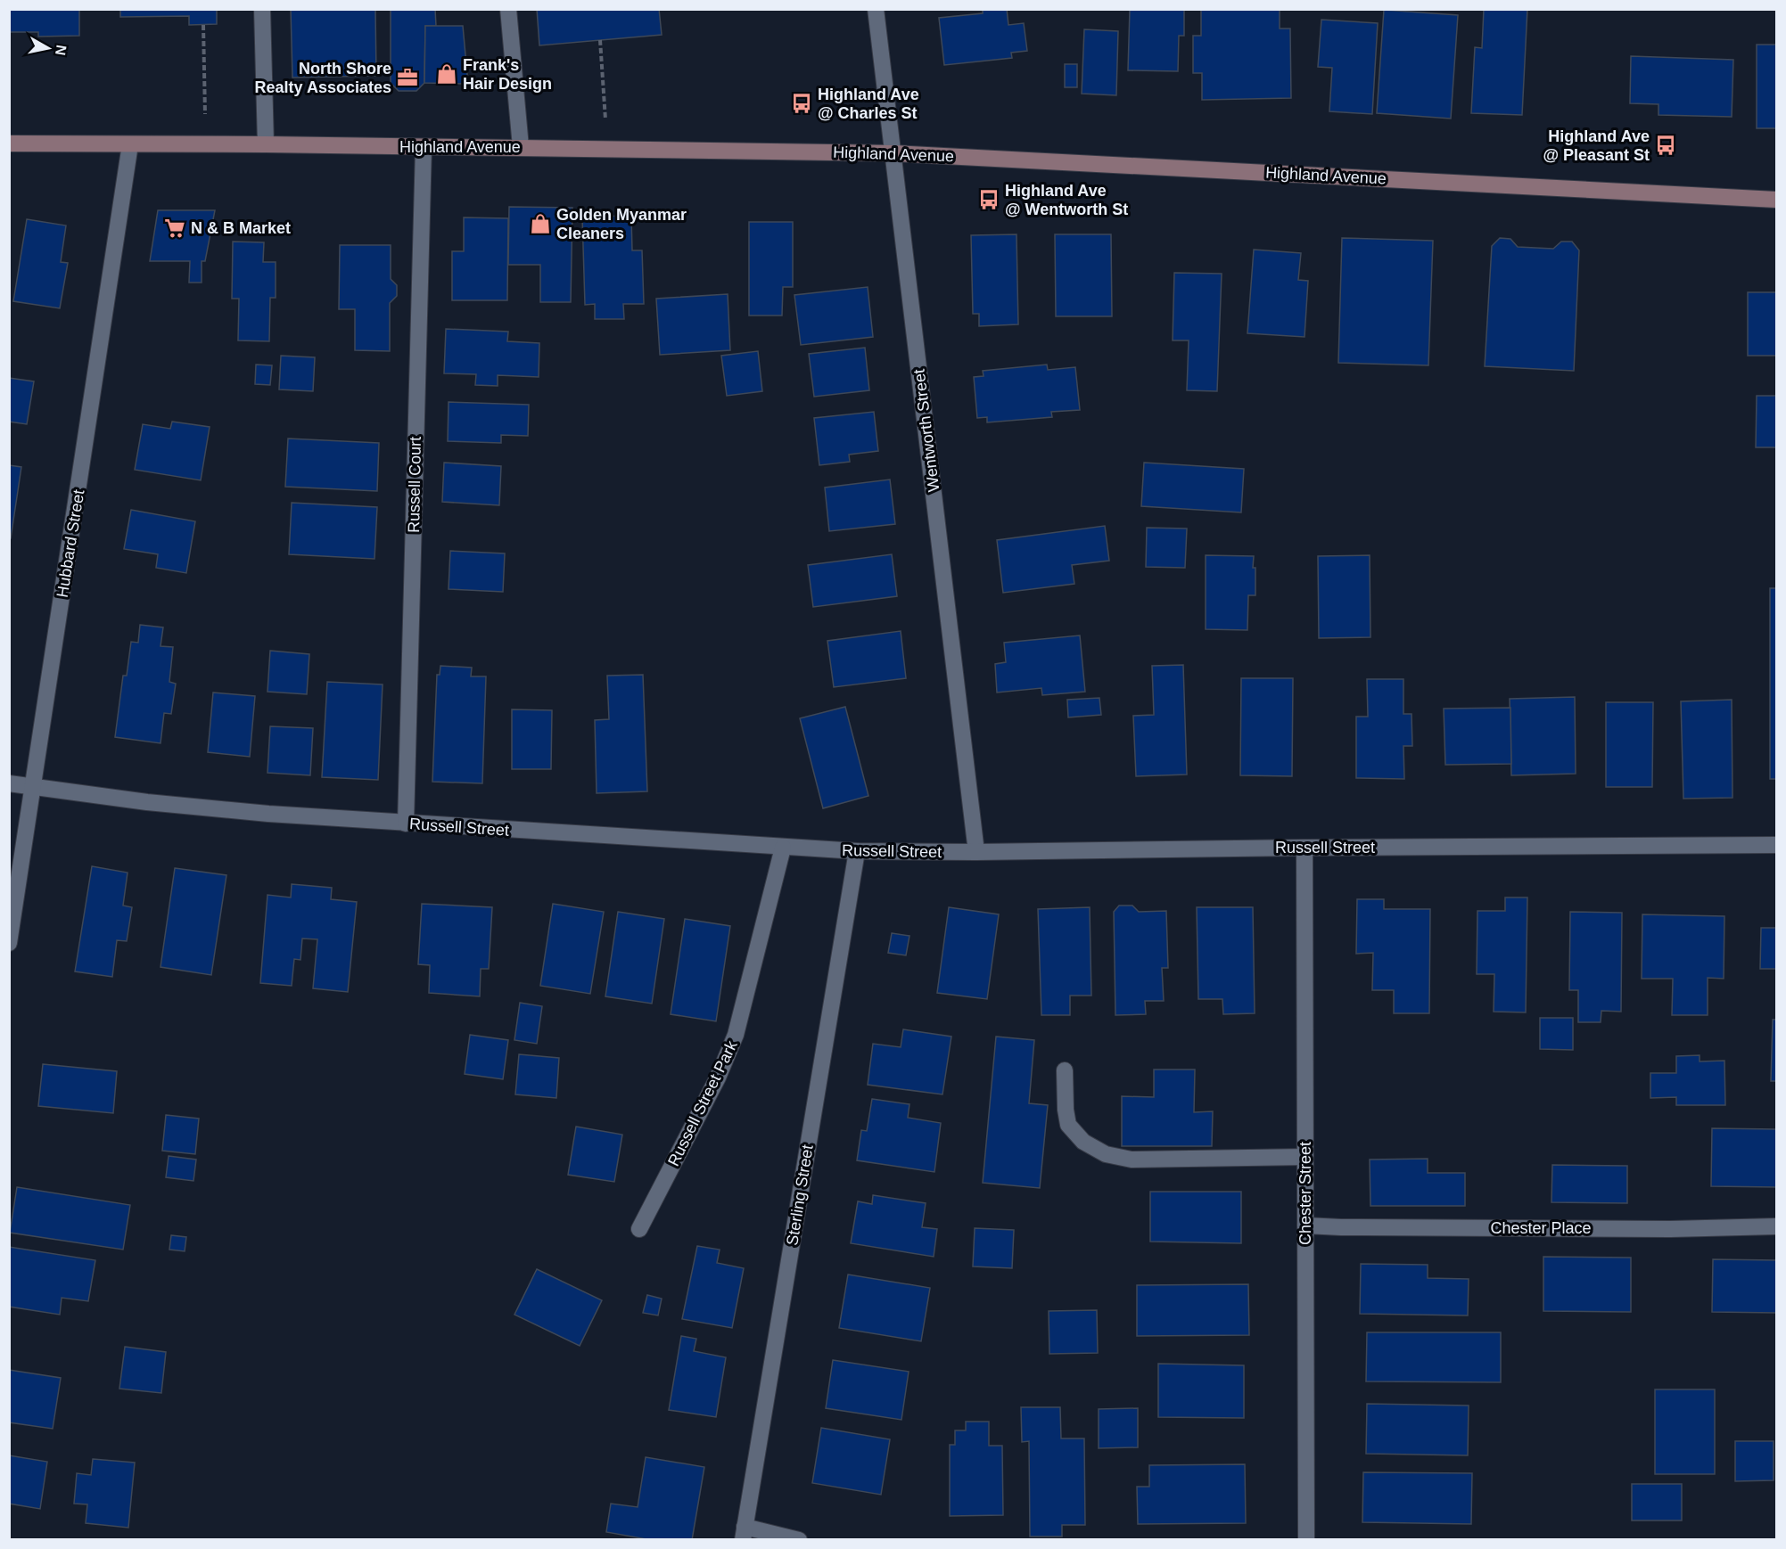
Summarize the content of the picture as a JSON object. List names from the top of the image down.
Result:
{
  "streets": {
    "main road": ["Highland Avenue"],
    "street": [
      "Wentworth Street",
      "Russell Court",
      "Hubbard Street",
      "Russell Street",
      "Russell Street Park",
      "Chester Street",
      "Sterling Street",
      "Chester Place"
    ]
  },
  "crossings": [
    ["Highland Avenue", "Wentworth Street"],
    ["Highland Avenue", "Russell Court"],
    ["Highland Avenue", "Hubbard Street"],
    ["Wentworth Street", "Russell Street"],
    ["Russell Court", "Russell Street"],
    ["Hubbard Street", "Russell Street"],
    ["Russell Street", "Russell Street Park"],
    ["Russell Street", "Chester Street"],
    ["Russell Street", "Sterling Street"],
    ["Chester Street", "Chester Place"]
  ],
  "places": {
    "shop": ["Frank's Hair Design", "Golden Myanmar Cleaners"],
    "office": ["North Shore Realty Associates"],
    "bus stop": ["Highland Ave @ Charles St", "Highland Ave @ Pleasant St", "Highland Ave @ Wentworth St"],
    "supermarket": ["N & B Market"]
  },
  "north": "right"
}
